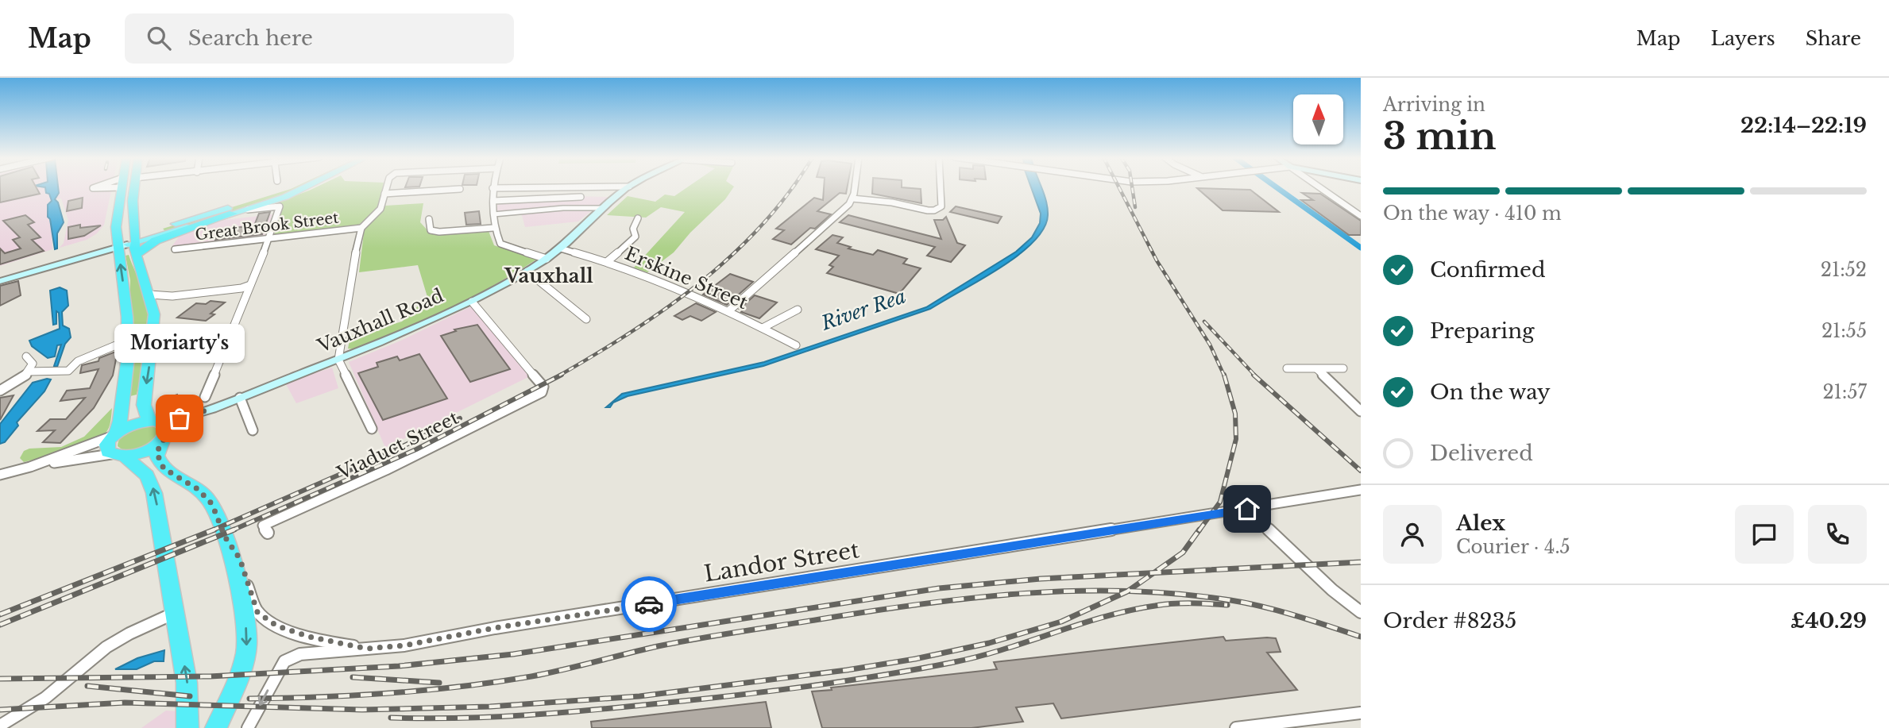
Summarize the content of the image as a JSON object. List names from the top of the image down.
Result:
{
  "streets": {
    "main road": ["Vauxhall Road"],
    "street": [
      "Great Brook Street",
      "Erskine Street",
      "Viaduct Street",
      "Landor Street"
    ]
  },
  "crossings": [
    ["Erskine Street", "Vauxhall Road"],
    ["Vauxhall Road", "Viaduct Street"]
  ],
  "districts": ["Vauxhall"],
  "water": ["River Rea"],
  "places": ["Moriarty's"],
  "north": "top",
  "page": {
    "header": "Map",
    "search": "Search here",
    "nav": ["Map", "Layers", "Share"],
    "heading": ["3 min", "Arriving in", "22:14–22:19"],
    "panel": [
      "Alex",
      "Courier · 4.5",
      "Order #8235",
      "£40.29"
    ],
    "bar": "On the way · 410 m",
    "list": [
      ["Confirmed", "21:52"],
      ["Preparing", "21:55"],
      ["On the way", "21:57"],
      "Delivered"
    ],
    "bubble": "Moriarty's"
  }
}
